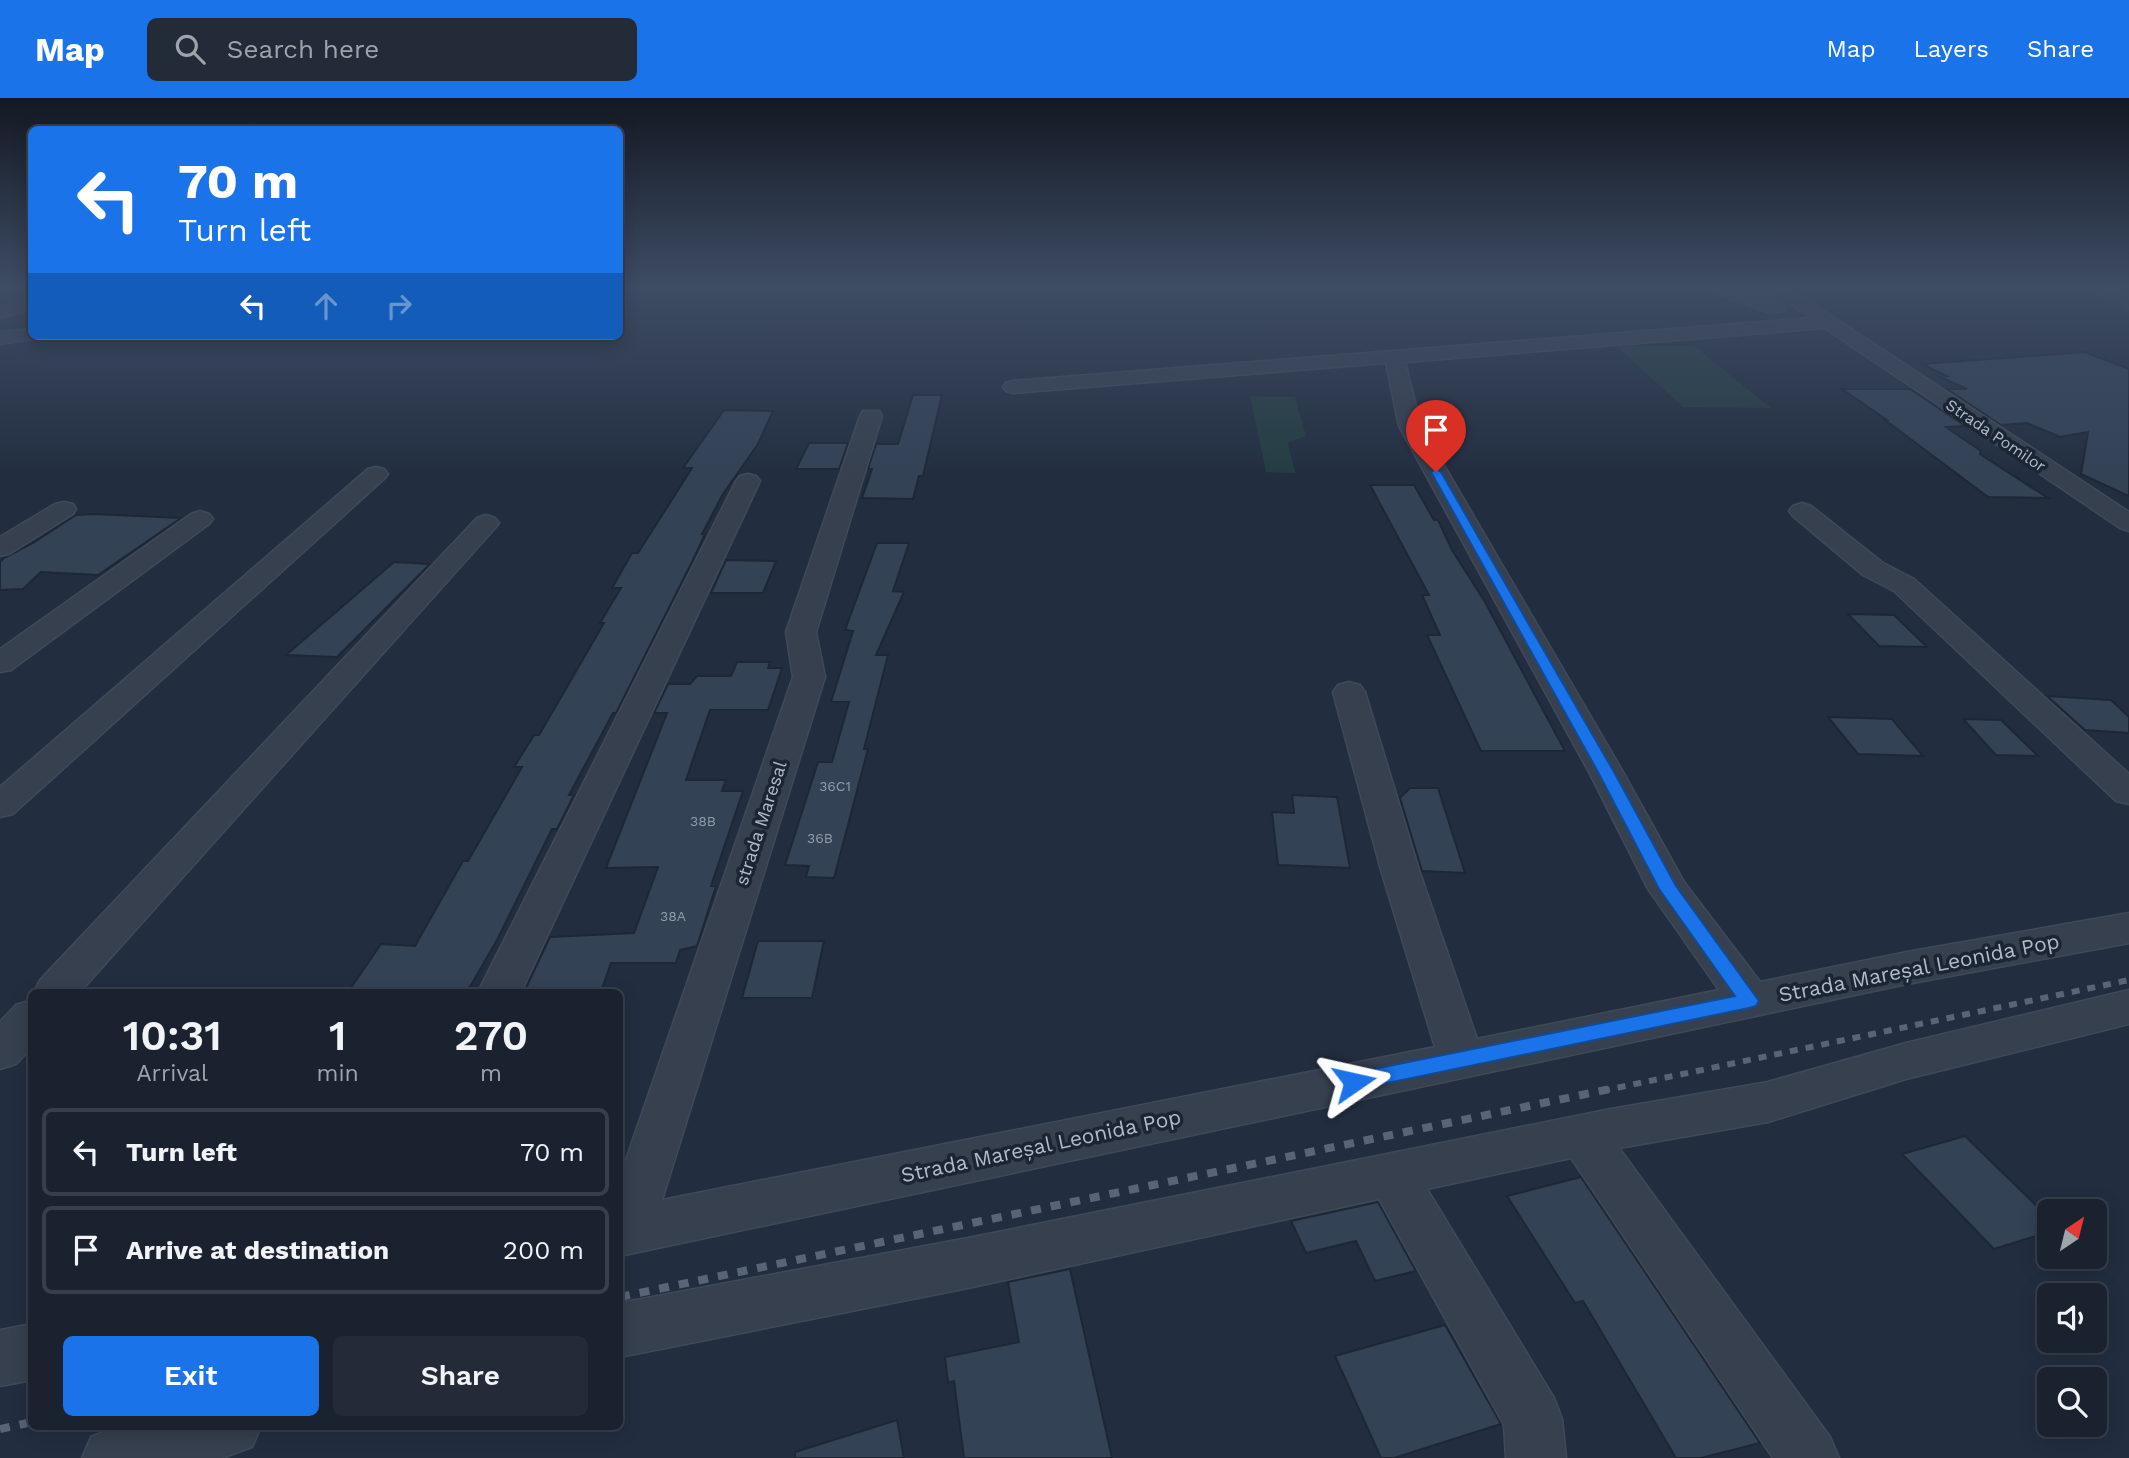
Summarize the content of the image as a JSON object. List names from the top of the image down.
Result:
{
  "streets": {
    "street": ["Strada Pomilor", "strada Maresal", "Strada Mareșal Leonida Pop"]
  },
  "crossings": [
    ["strada Maresal", "Strada Mareșal Leonida Pop"]
  ],
  "house_numbers": [
    "36C1",
    "38B",
    "36B",
    "38A"
  ],
  "north": "top right",
  "page": {
    "header": "Map",
    "search": "Search here",
    "nav": ["Map", "Layers", "Share"],
    "turn": ["70 m", "Turn left"],
    "eta": [
      "10:31",
      "Arrival",
      "1",
      "min",
      "270",
      "m"
    ],
    "list": [
      {
        "name": "Turn left",
        "value": "70 m"
      },
      {
        "name": "Arrive at destination",
        "value": "200 m"
      }
    ],
    "buttons": ["Exit", "Share"]
  }
}
